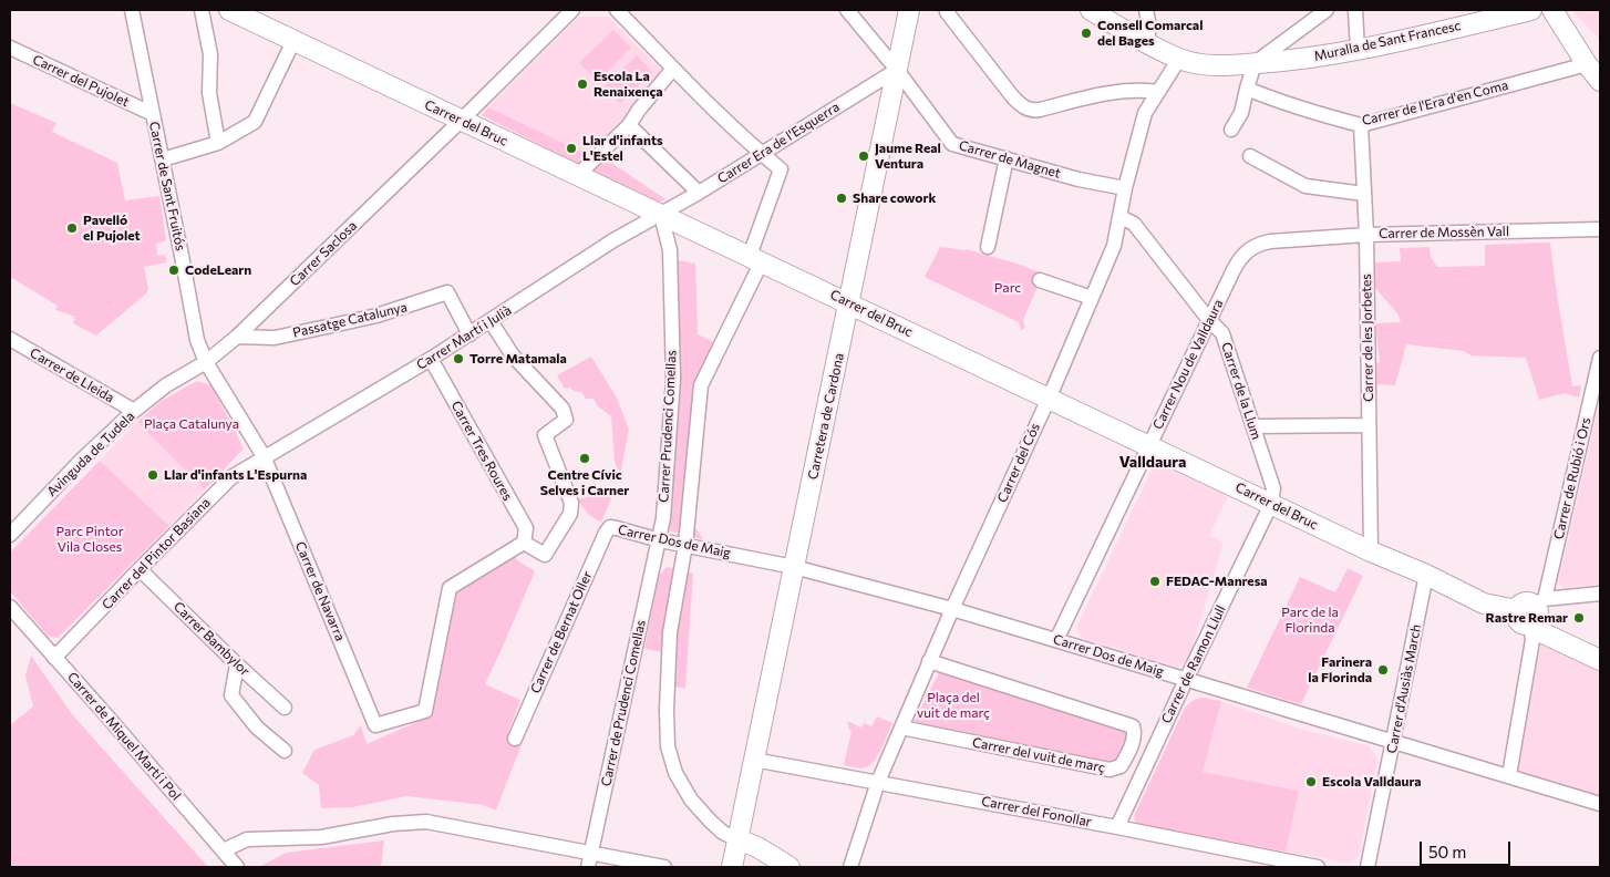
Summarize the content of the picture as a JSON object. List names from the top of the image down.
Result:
{
  "streets": {
    "street": [
      "Muralla de Sant Francesc",
      "Carrer del Pujolet",
      "Carrer de l'Era d'en Coma",
      "Carrer del Bruc",
      "Carrer Era de l'Esquerra",
      "Carrer de Magnet",
      "Carrer de Sant Fruitós",
      "Carrer de Mossèn Vall",
      "Carrer Saclosa",
      "Passatge Catalunya",
      "Carrer Martí i Julià",
      "Carrer de les Jorbetes",
      "Carrer Nou de Valldaura",
      "Carrer de Lleida",
      "Carrer de la Llum",
      "Carretera de Cardona",
      "Carrer Prudenci Comellas",
      "Carrer Tres Roures",
      "Avinguda de Tudela",
      "Carrer del Cós",
      "Carrer de Rubió i Ors",
      "Carrer Dos de Maig",
      "Carrer del Pintor Basiana",
      "Carrer de Navarra",
      "Carrer de Bernat Oller",
      "Carrer Bambylor",
      "Carrer de Ramon Llull",
      "Carrer d'Ausiàs March",
      "Carrer de Prudenci Comellas",
      "Carrer de Miquel Martí i Pol",
      "Carrer del vuit de març",
      "Carrer del Fonollar"
    ]
  },
  "crossings": [
    ["Muralla de Sant Francesc", "Carrer del Cós"],
    ["Carrer del Pujolet", "Carrer de Sant Fruitós"],
    ["Carrer de l'Era d'en Coma", "Carrer de les Jorbetes"],
    ["Carrer del Bruc", "Carrer Era de l'Esquerra"],
    ["Carrer del Bruc", "Carrer Saclosa"],
    ["Carrer del Bruc", "Carrer Martí i Julià"],
    ["Carrer del Bruc", "Carrer de les Jorbetes"],
    ["Carrer del Bruc", "Carrer Nou de Valldaura"],
    ["Carrer del Bruc", "Carrer de la Llum"],
    ["Carrer del Bruc", "Carretera de Cardona"],
    ["Carrer del Bruc", "Carrer Prudenci Comellas"],
    ["Carrer del Bruc", "Carrer del Cós"],
    ["Carrer del Bruc", "Carrer de Rubió i Ors"],
    ["Carrer del Bruc", "Carrer de Ramon Llull"],
    ["Carrer del Bruc", "Carrer d'Ausiàs March"],
    ["Carrer Era de l'Esquerra", "Carrer de Magnet"],
    ["Carrer Era de l'Esquerra", "Carrer Martí i Julià"],
    ["Carrer Era de l'Esquerra", "Carretera de Cardona"],
    ["Carrer Era de l'Esquerra", "Carrer Prudenci Comellas"],
    ["Carrer de Magnet", "Carretera de Cardona"],
    ["Carrer de Magnet", "Carrer del Cós"],
    ["Carrer de Sant Fruitós", "Carrer Saclosa"],
    ["Carrer de Sant Fruitós", "Avinguda de Tudela"],
    ["Carrer de Mossèn Vall", "Carrer de les Jorbetes"],
    ["Carrer de Mossèn Vall", "Carrer Nou de Valldaura"],
    ["Carrer Saclosa", "Passatge Catalunya"],
    ["Carrer Saclosa", "Avinguda de Tudela"],
    ["Passatge Catalunya", "Carrer Martí i Julià"],
    ["Carrer Martí i Julià", "Carrer Prudenci Comellas"],
    ["Carrer Martí i Julià", "Carrer Tres Roures"],
    ["Carrer Martí i Julià", "Carrer del Pintor Basiana"],
    ["Carrer Martí i Julià", "Carrer de Navarra"],
    ["Carrer Nou de Valldaura", "Carrer de la Llum"],
    ["Carrer Nou de Valldaura", "Carrer Dos de Maig"],
    ["Carrer de Lleida", "Avinguda de Tudela"],
    ["Carrer de la Llum", "Carrer del Cós"],
    ["Carrer de la Llum", "Carrer de Ramon Llull"],
    ["Carretera de Cardona", "Carrer Dos de Maig"],
    ["Carretera de Cardona", "Carrer del Fonollar"],
    ["Carrer Prudenci Comellas", "Carrer Dos de Maig"],
    ["Carrer Prudenci Comellas", "Carrer de Prudenci Comellas"],
    ["Carrer Tres Roures", "Carrer de Navarra"],
    ["Carrer del Cós", "Carrer Dos de Maig"],
    ["Carrer del Cós", "Carrer del vuit de març"],
    ["Carrer del Cós", "Carrer del Fonollar"],
    ["Carrer de Rubió i Ors", "Carrer Dos de Maig"],
    ["Carrer Dos de Maig", "Carrer de Bernat Oller"],
    ["Carrer Dos de Maig", "Carrer de Ramon Llull"],
    ["Carrer Dos de Maig", "Carrer d'Ausiàs March"],
    ["Carrer Dos de Maig", "Carrer de Prudenci Comellas"],
    ["Carrer del Pintor Basiana", "Carrer de Navarra"],
    ["Carrer del Pintor Basiana", "Carrer Bambylor"],
    ["Carrer del Pintor Basiana", "Carrer de Miquel Martí i Pol"],
    ["Carrer de Ramon Llull", "Carrer del Fonollar"]
  ],
  "districts": ["Valldaura"],
  "parks": [
    "Parc",
    "Plaça Catalunya",
    "Parc Pintor Vila Closes",
    "Parc de la Florinda",
    "Plaça del vuit de març"
  ],
  "places": [
    "Consell Comarcal del Bages",
    "Escola La Renaixença",
    "Llar d'infants L'Estel",
    "Jaume Real Ventura",
    "Share cowork",
    "Pavelló el Pujolet",
    "CodeLearn",
    "Torre Matamala",
    "Centre Cívic Selves i Carner",
    "Llar d'infants L'Espurna",
    "FEDAC-Manresa",
    "Rastre Remar",
    "Farinera la Florinda",
    "Escola Valldaura"
  ],
  "scale_bar": "50 m"
}
